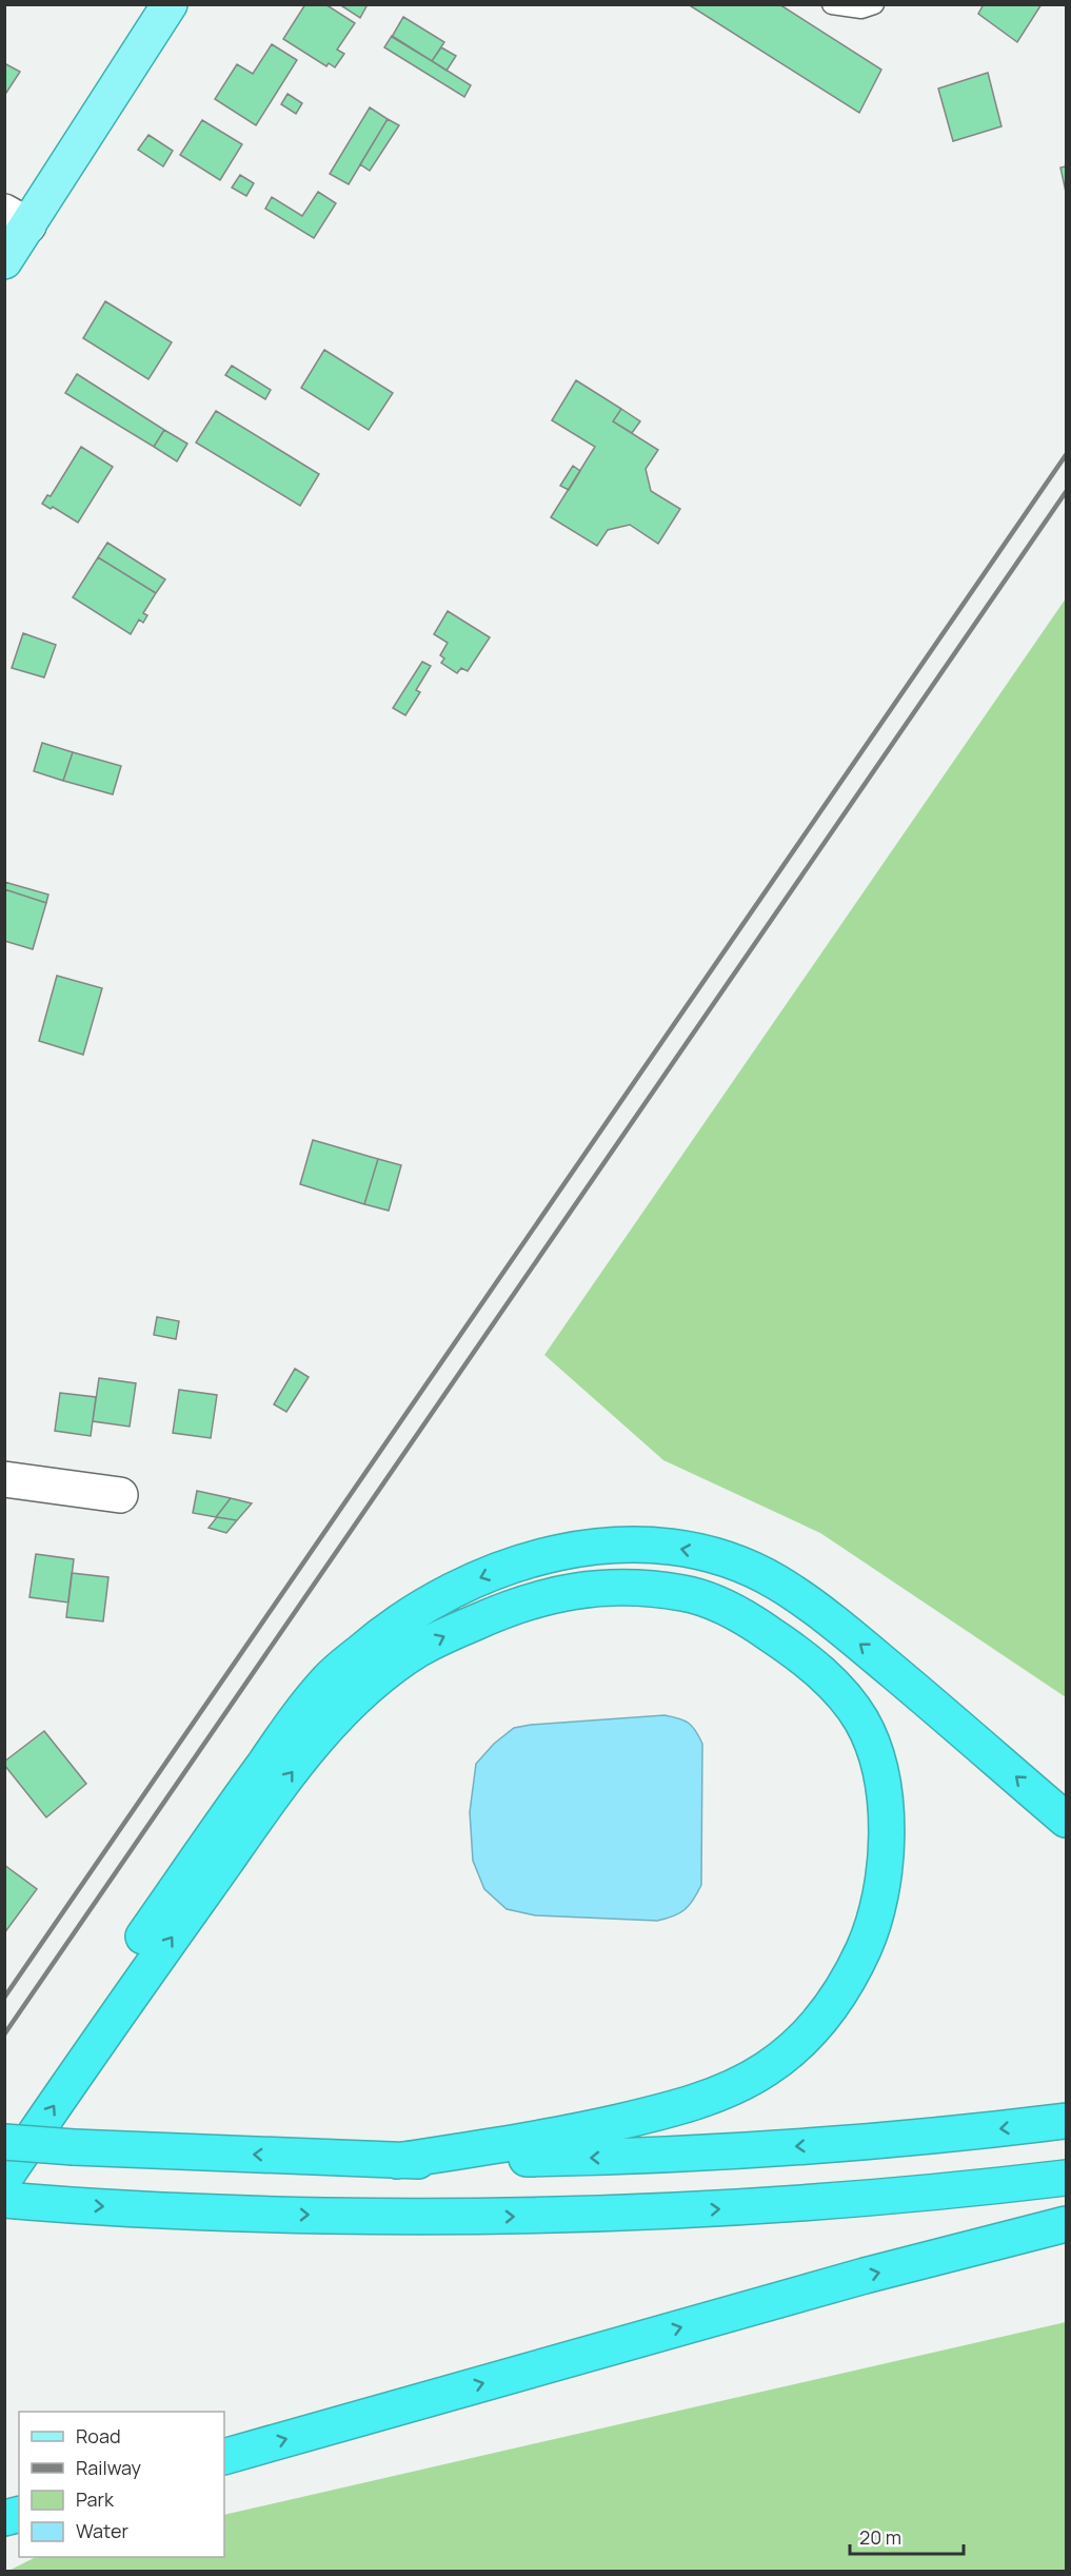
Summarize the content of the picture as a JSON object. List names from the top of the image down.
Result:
{
  "legend": [
    "Road",
    "Railway",
    "Park",
    "Water"
  ],
  "scale_bar": "20 m"
}
